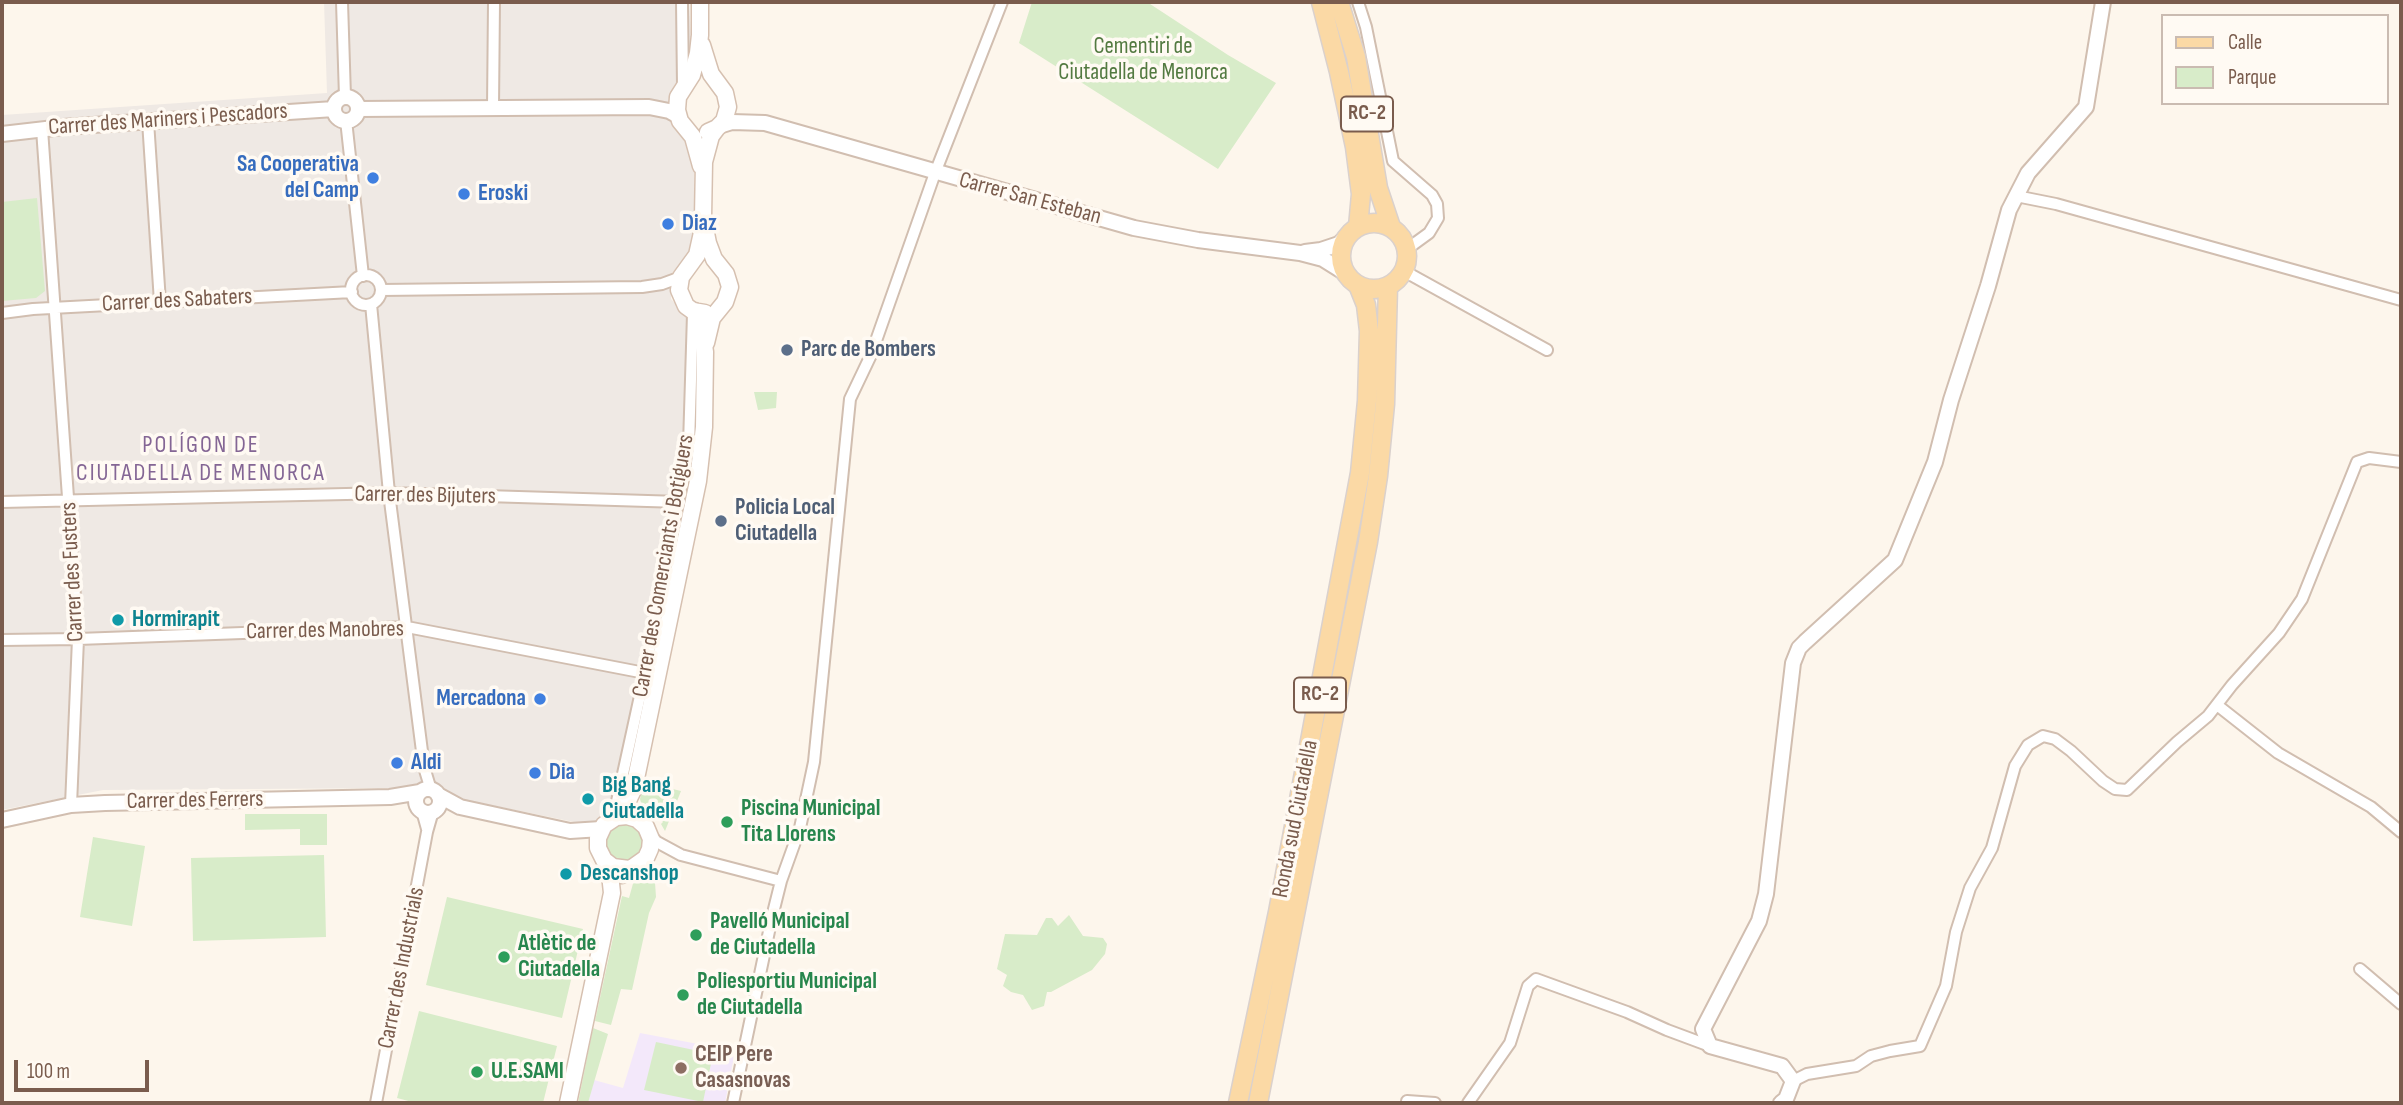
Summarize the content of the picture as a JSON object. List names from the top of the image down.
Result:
{
  "streets": {
    "main road": ["RC-2", "Ronda sud Ciutadella"],
    "street": [
      "Carrer des Mariners i Pescadors",
      "Carrer San Esteban",
      "Carrer des Sabaters",
      "Carrer des Bijuters",
      "Carrer des Comerciants i Botiguers",
      "Carrer des Fusters",
      "Carrer des Manobres",
      "Carrer des Ferrers",
      "Carrer des Industrials"
    ]
  },
  "crossings": [
    ["RC-2", "Carrer San Esteban"],
    ["RC-2", "Ronda sud Ciutadella"],
    ["Carrer des Mariners i Pescadors", "Carrer des Fusters"],
    ["Carrer San Esteban", "Ronda sud Ciutadella"],
    ["Carrer des Sabaters", "Carrer des Fusters"],
    ["Carrer des Sabaters", "Carrer des Industrials"],
    ["Carrer des Bijuters", "Carrer des Comerciants i Botiguers"],
    ["Carrer des Bijuters", "Carrer des Fusters"],
    ["Carrer des Bijuters", "Carrer des Industrials"],
    ["Carrer des Comerciants i Botiguers", "Carrer des Manobres"],
    ["Carrer des Comerciants i Botiguers", "Carrer des Ferrers"],
    ["Carrer des Fusters", "Carrer des Manobres"],
    ["Carrer des Fusters", "Carrer des Ferrers"],
    ["Carrer des Manobres", "Carrer des Industrials"],
    ["Carrer des Ferrers", "Carrer des Industrials"]
  ],
  "districts": ["POLÍGON DE CIUTADELLA DE MENORCA"],
  "parks": ["Cementiri de Ciutadella de Menorca"],
  "places": [
    "Sa Cooperativa del Camp",
    "Eroski",
    "Diaz",
    "Parc de Bombers",
    "Policia Local Ciutadella",
    "Hormirapit",
    "Mercadona",
    "Aldi",
    "Dia",
    "Big Bang Ciutadella",
    "Piscina Municipal Tita Llorens",
    "Descanshop",
    "Pavelló Municipal de Ciutadella",
    "Atlètic de Ciutadella",
    "Poliesportiu Municipal de Ciutadella",
    "CEIP Pere Casasnovas",
    "U.E.SAMI"
  ],
  "legend": ["Calle", "Parque"],
  "scale_bar": "100 m"
}
